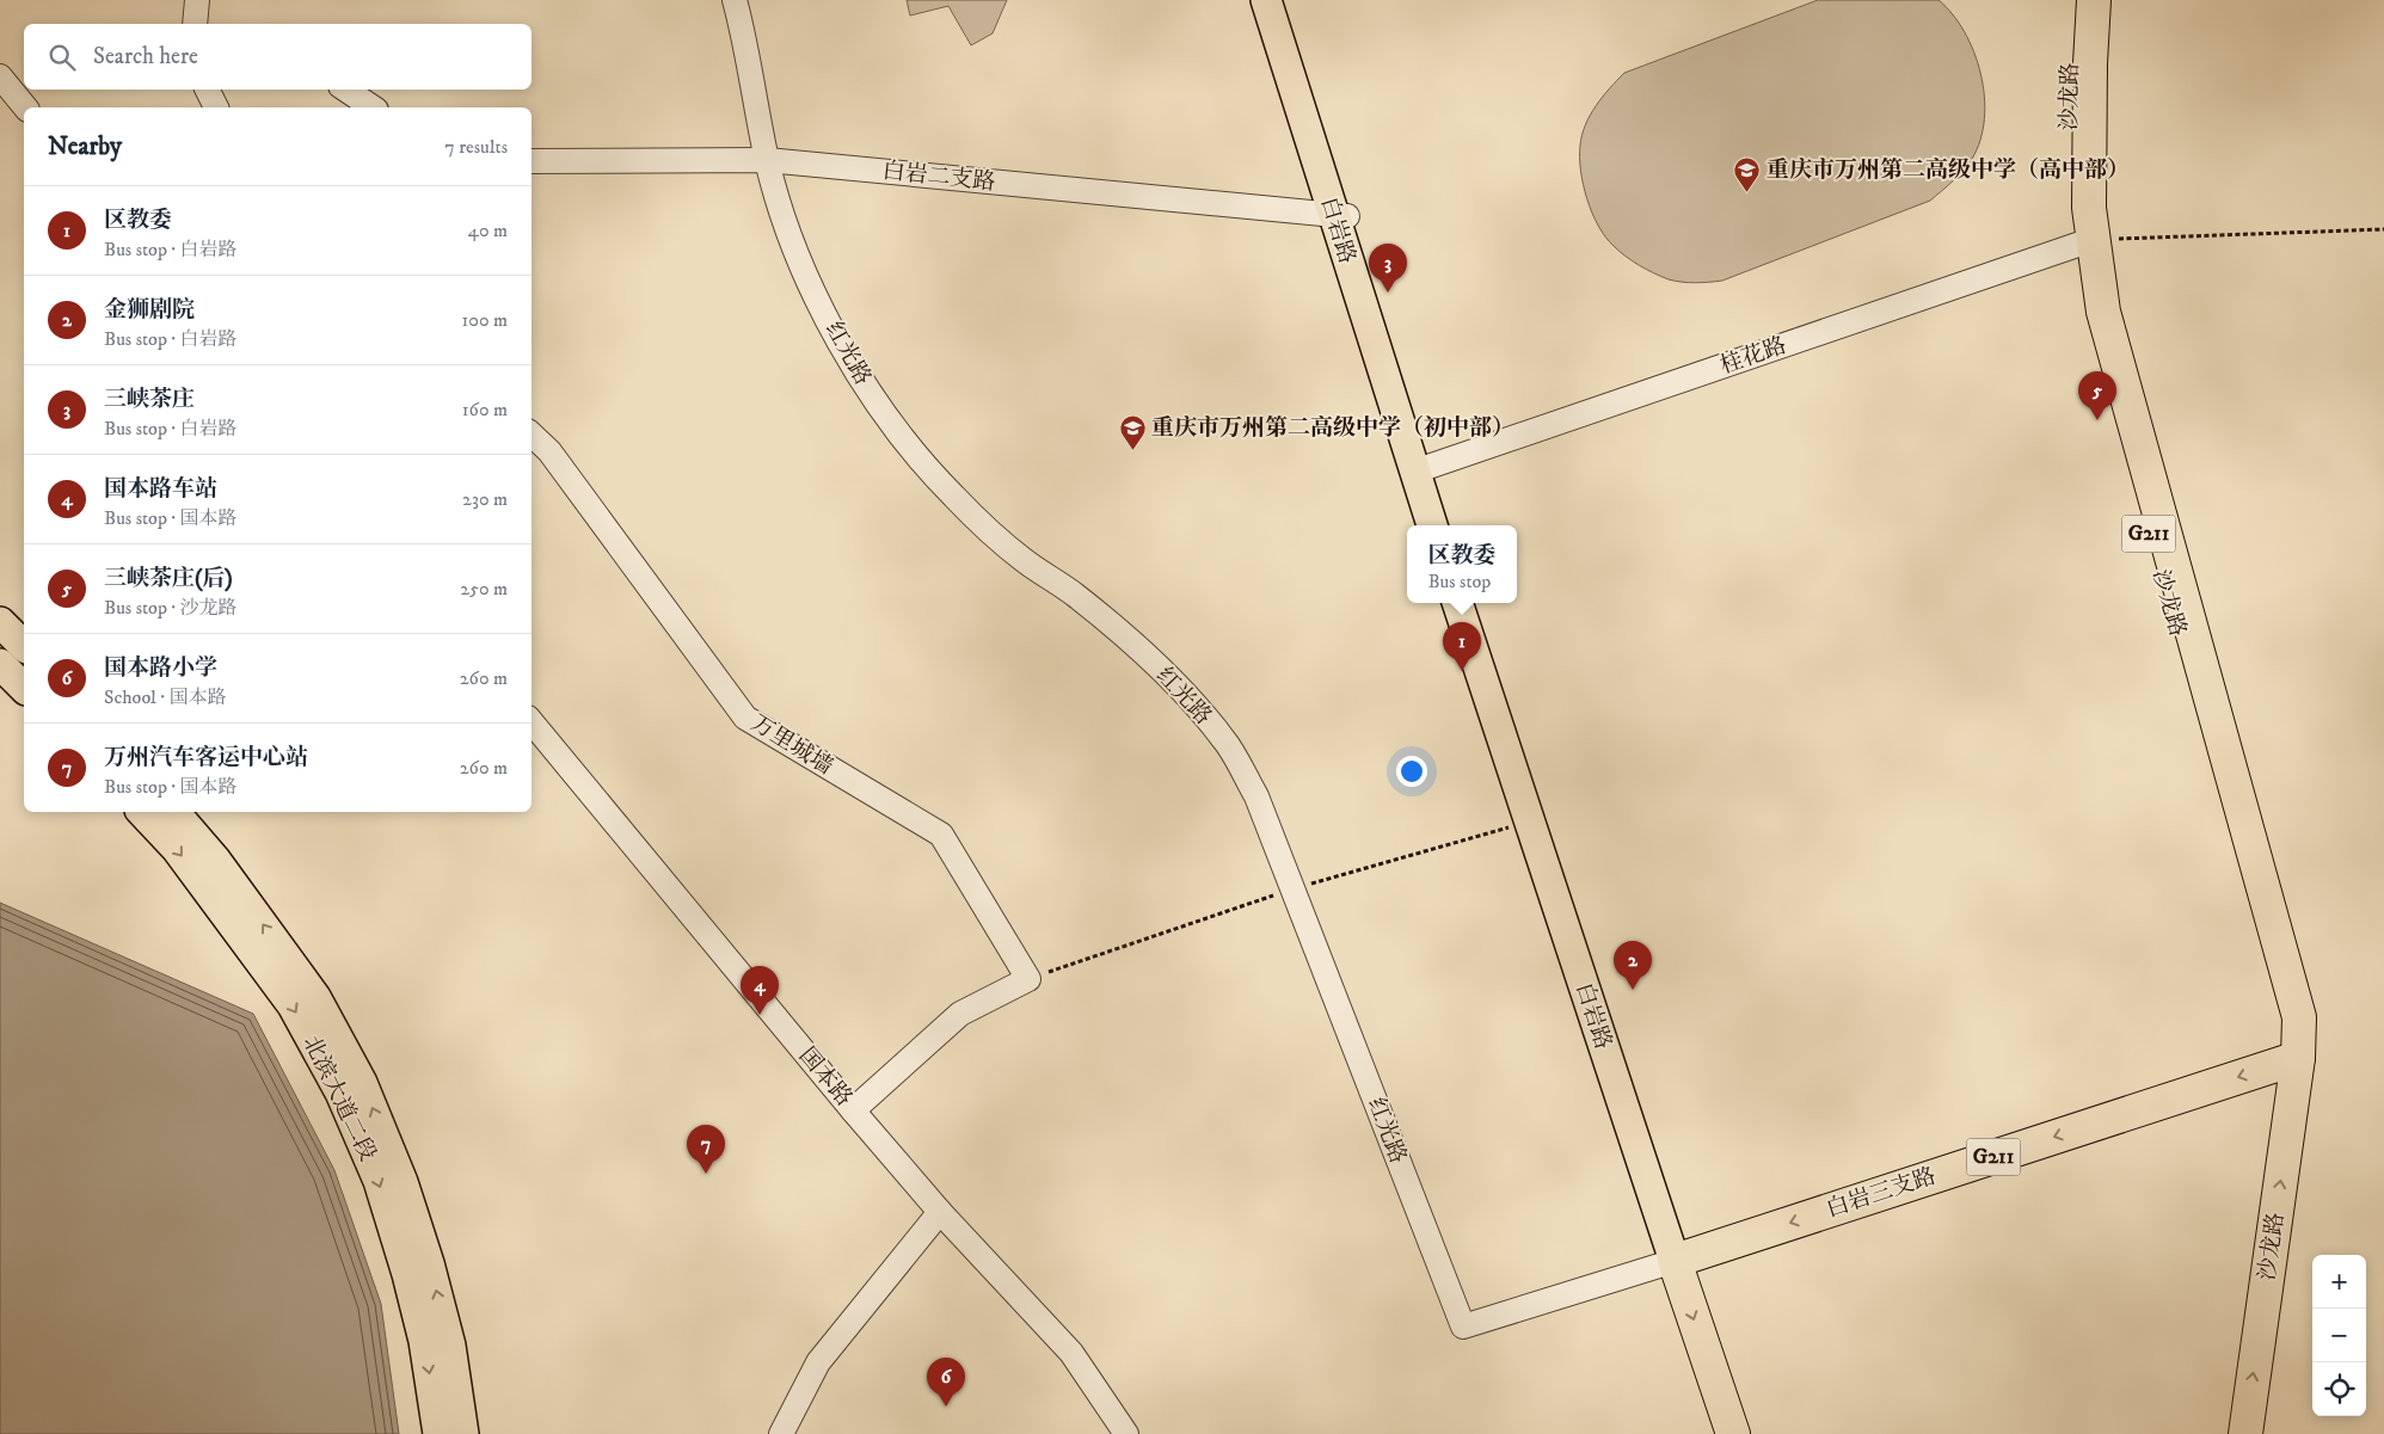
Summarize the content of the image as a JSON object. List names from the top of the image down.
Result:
{
  "streets": {
    "highway": [
      "沙龙路",
      "白岩路",
      "G211",
      "白岩三支路"
    ],
    "main road": ["北滨大道二段"],
    "street": [
      "白岩二支路",
      "红光路",
      "桂花路",
      "万里城墙",
      "国本路"
    ]
  },
  "crossings": [
    ["沙龙路", "桂花路"],
    ["沙龙路", "白岩三支路"],
    ["白岩二支路", "白岩路"],
    ["白岩二支路", "红光路"],
    ["白岩路", "桂花路"],
    ["白岩路", "白岩三支路"],
    ["红光路", "白岩三支路"]
  ],
  "one_way": ["白岩三支路"],
  "places": {
    "school or university": ["重庆市万州第二高级中学（高中部）", "重庆市万州第二高级中学（初中部）"]
  },
  "page": {
    "search": "Search here",
    "heading": ["Nearby", "7 results"],
    "list": [
      {
        "mark": "1",
        "name": "区教委",
        "note": "Bus stop · 白岩路",
        "value": "40 m"
      },
      {
        "mark": "2",
        "name": "金狮剧院",
        "note": "Bus stop · 白岩路",
        "value": "100 m"
      },
      {
        "mark": "3",
        "name": "三峡茶庄",
        "note": "Bus stop · 白岩路",
        "value": "160 m"
      },
      {
        "mark": "4",
        "name": "国本路车站",
        "note": "Bus stop · 国本路",
        "value": "230 m"
      },
      {
        "mark": "5",
        "name": "三峡茶庄(后)",
        "note": "Bus stop · 沙龙路",
        "value": "250 m"
      },
      {
        "mark": "6",
        "name": "国本路小学",
        "note": "School · 国本路",
        "value": "260 m"
      },
      {
        "mark": "7",
        "name": "万州汽车客运中心站",
        "note": "Bus stop · 国本路",
        "value": "260 m"
      }
    ],
    "pins": [
      "3",
      "5",
      "1",
      "2",
      "4",
      "7",
      "6"
    ],
    "popup": ["区教委", "Bus stop"],
    "map_buttons": ["+", "−"]
  }
}
